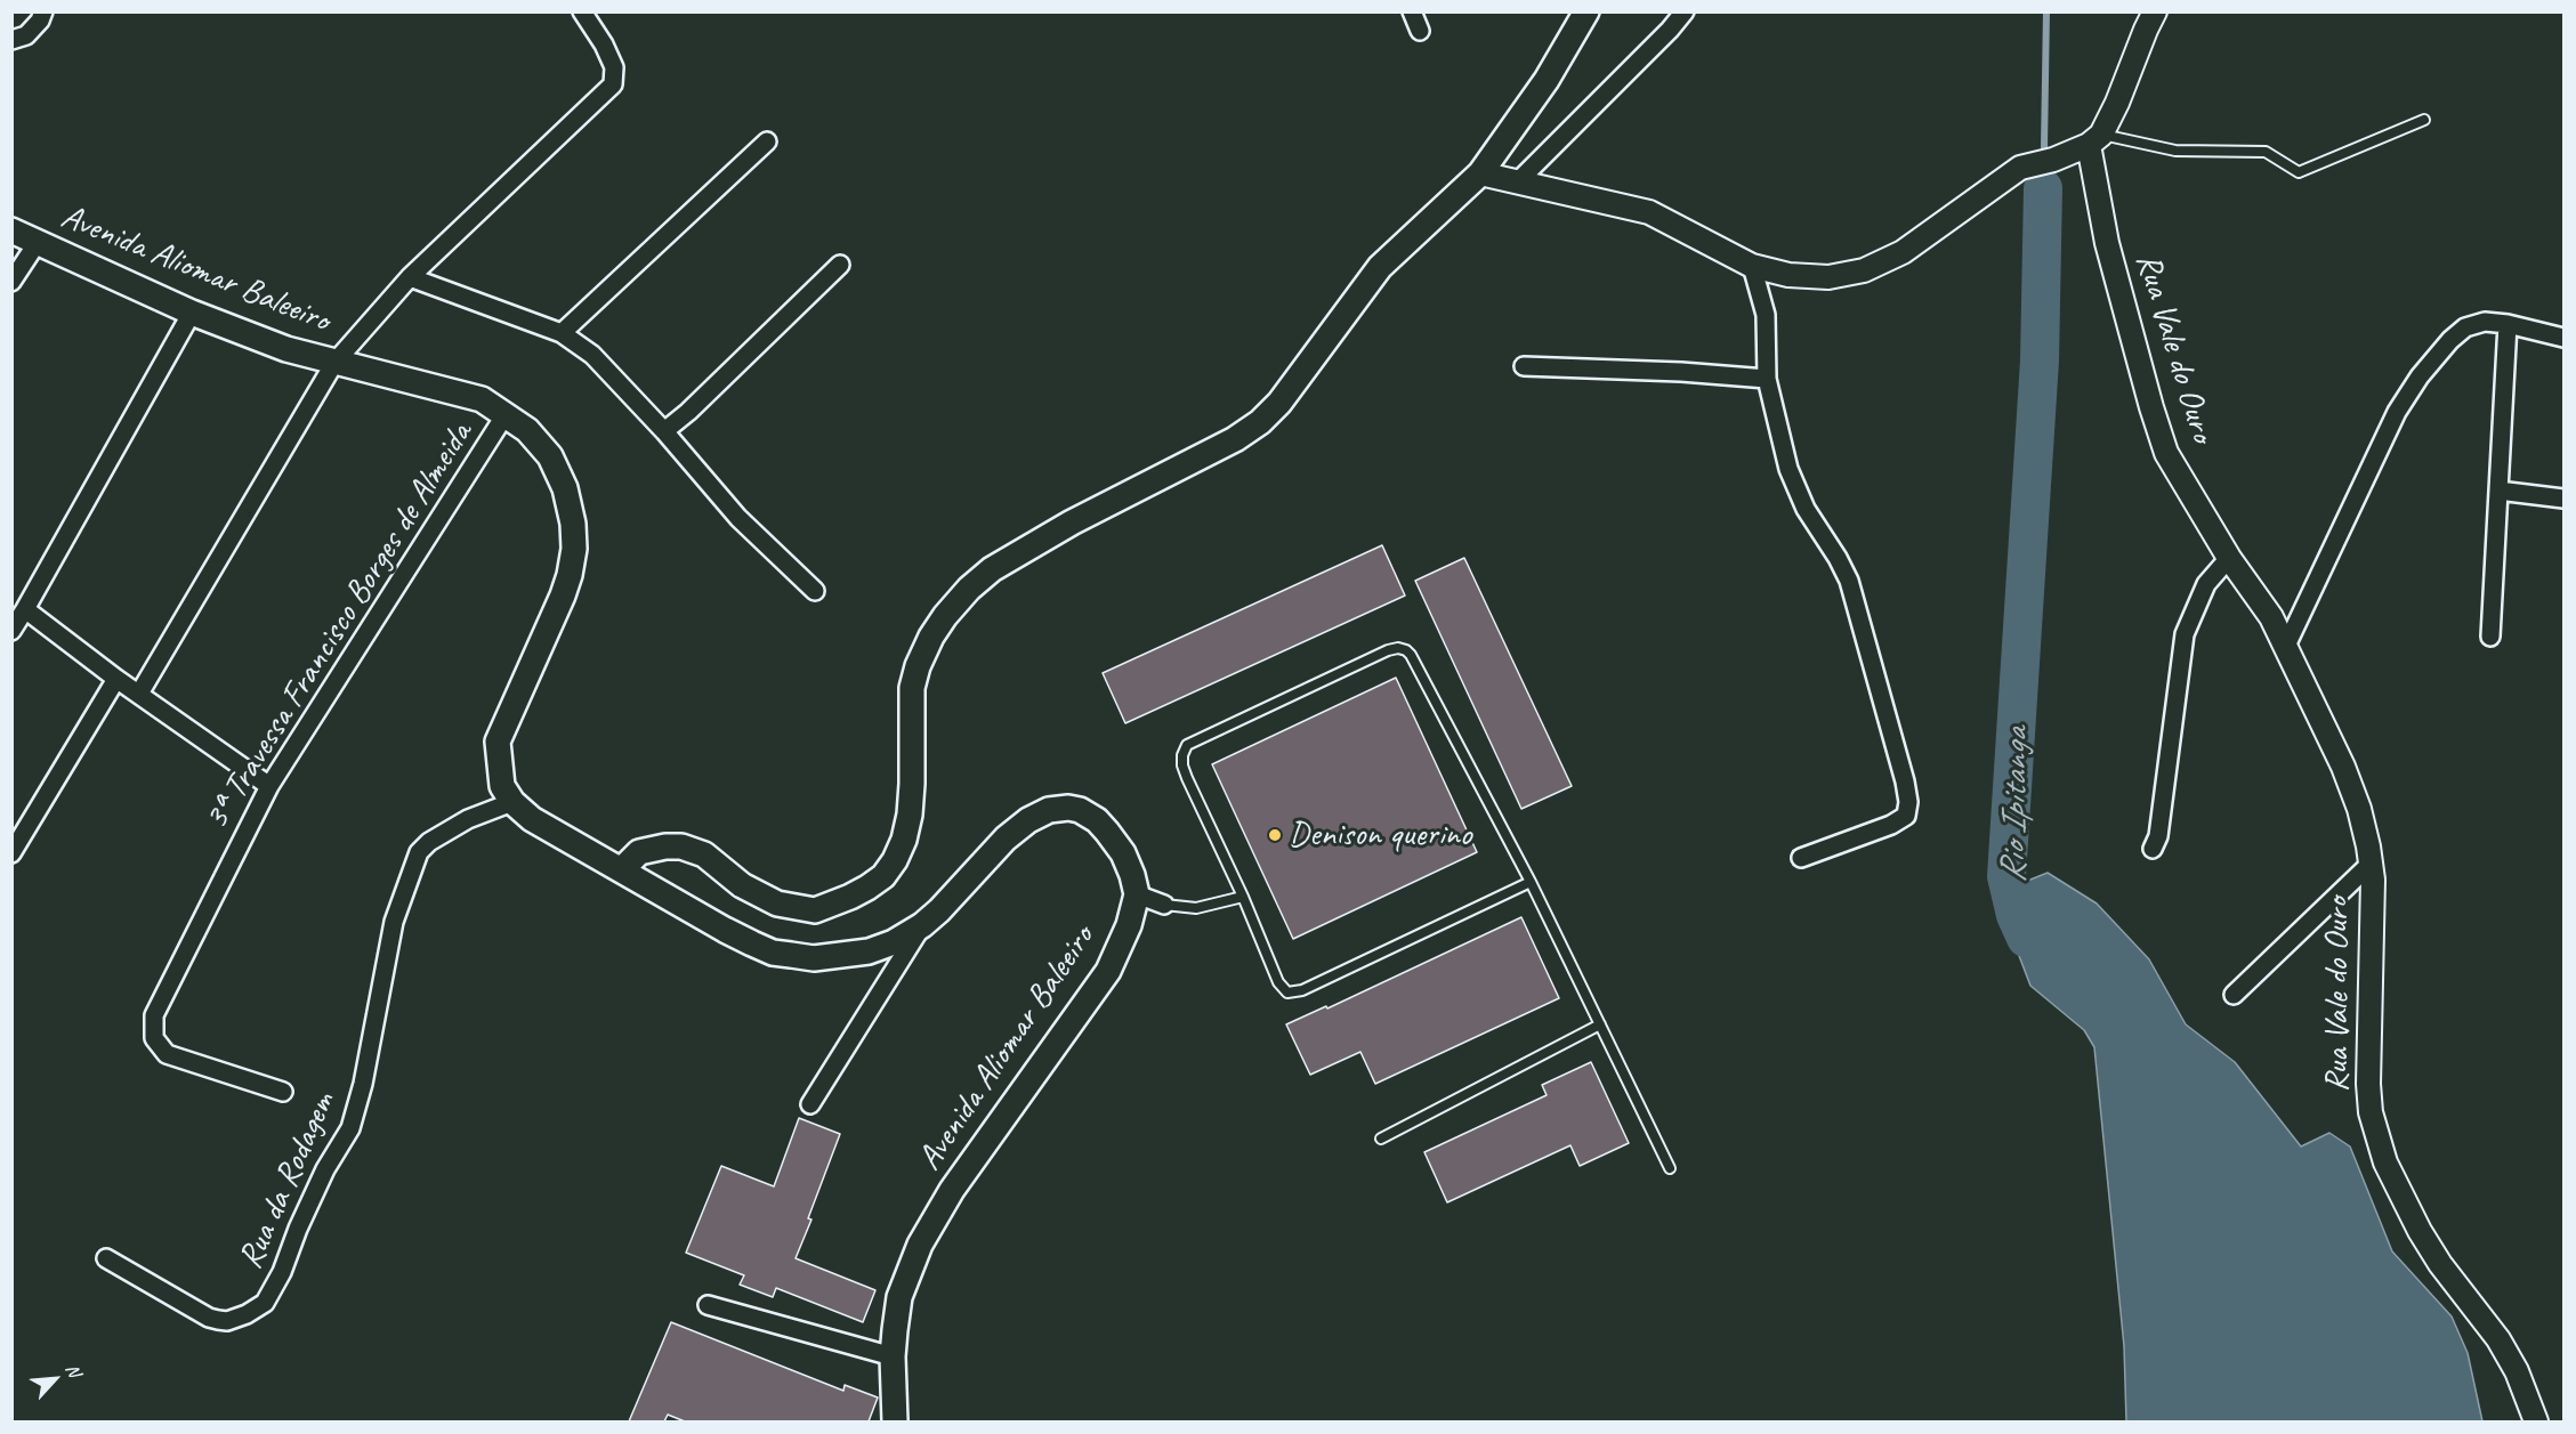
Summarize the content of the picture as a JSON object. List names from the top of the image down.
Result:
{
  "streets": {
    "main road": ["Avenida Aliomar Baleeiro"],
    "street": ["Rua Vale do Ouro", "3ª Travessa Francisco Borges de Almeida", "Rua da Rodagem"]
  },
  "crossings": [
    ["Avenida Aliomar Baleeiro", "3ª Travessa Francisco Borges de Almeida"],
    ["Avenida Aliomar Baleeiro", "Rua da Rodagem"]
  ],
  "water": ["Rio Ipitanga"],
  "places": ["Denison querino"],
  "north": "top right"
}
